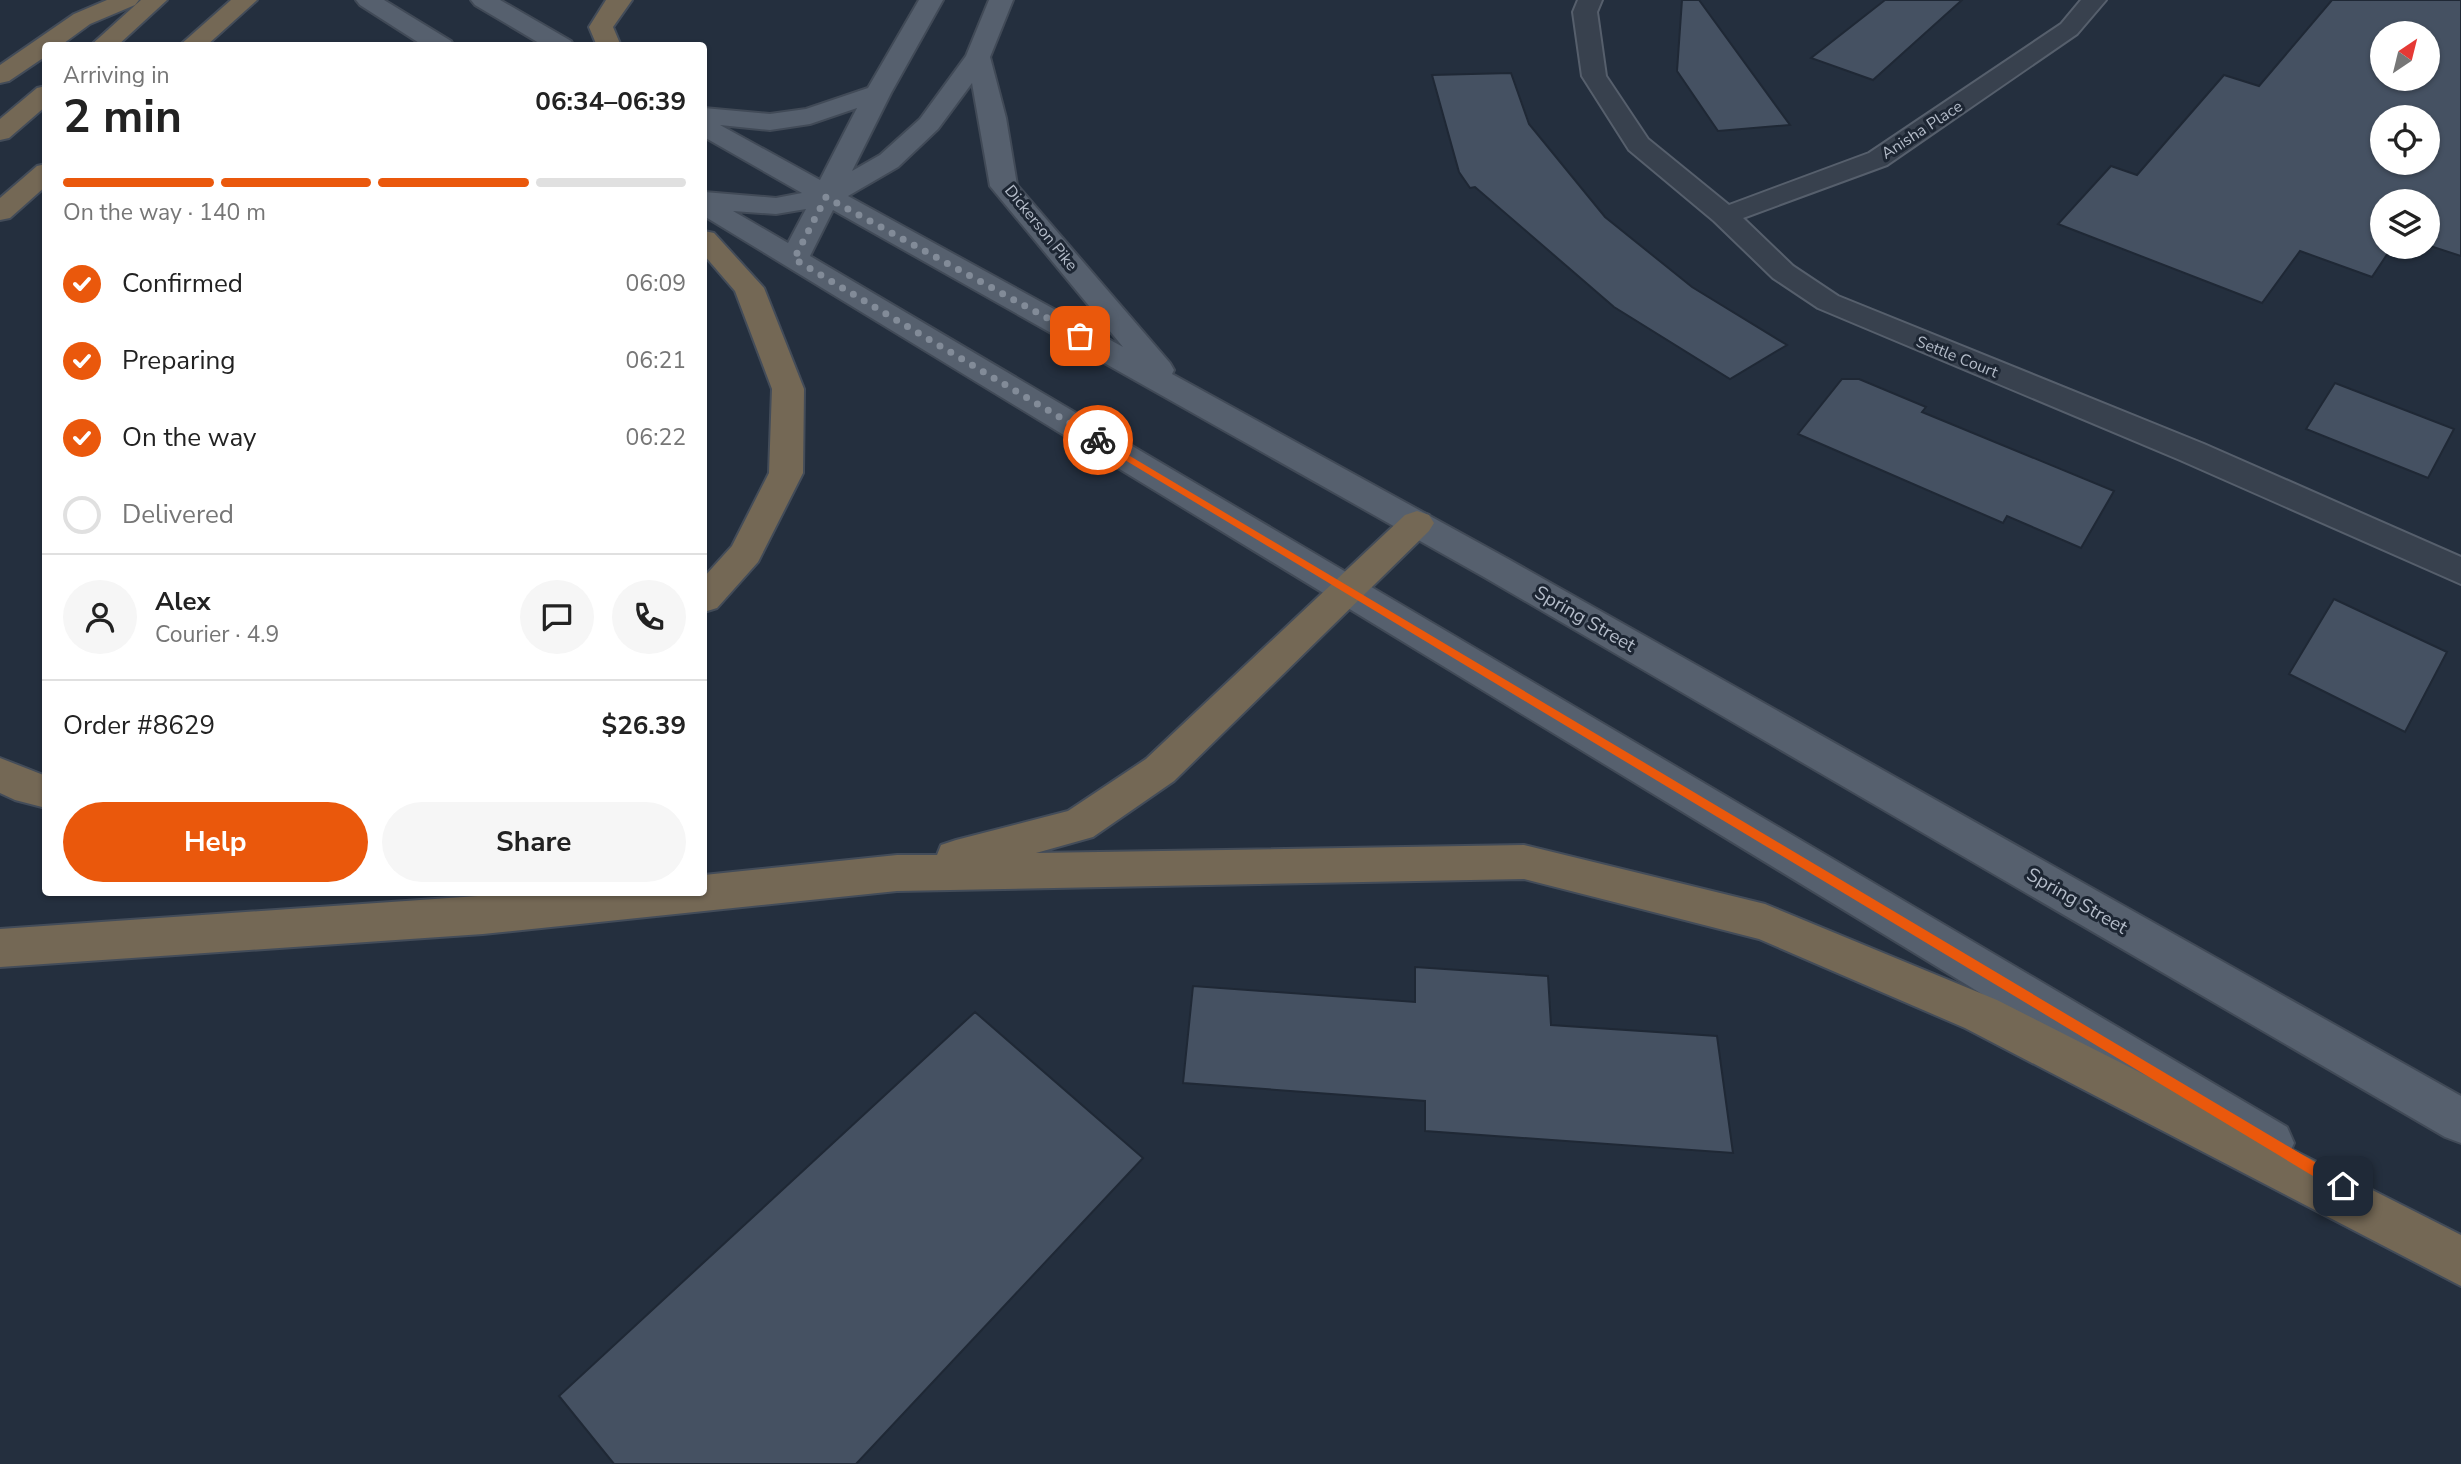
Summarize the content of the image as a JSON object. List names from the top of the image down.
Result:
{
  "streets": {
    "main road": ["Dickerson Pike", "Spring Street"],
    "street": ["Anisha Place", "Settle Court"]
  },
  "crossings": [
    ["Anisha Place", "Settle Court"],
    ["Dickerson Pike", "Spring Street"]
  ],
  "north": "top right",
  "page": {
    "heading": ["2 min", "Arriving in", "06:34–06:39"],
    "panel": [
      "Alex",
      "Courier · 4.9",
      "Order #8629",
      "$26.39"
    ],
    "bar": "On the way · 140 m",
    "list": [
      ["Confirmed", "06:09"],
      ["Preparing", "06:21"],
      ["On the way", "06:22"],
      "Delivered"
    ],
    "buttons": ["Help", "Share"]
  }
}
